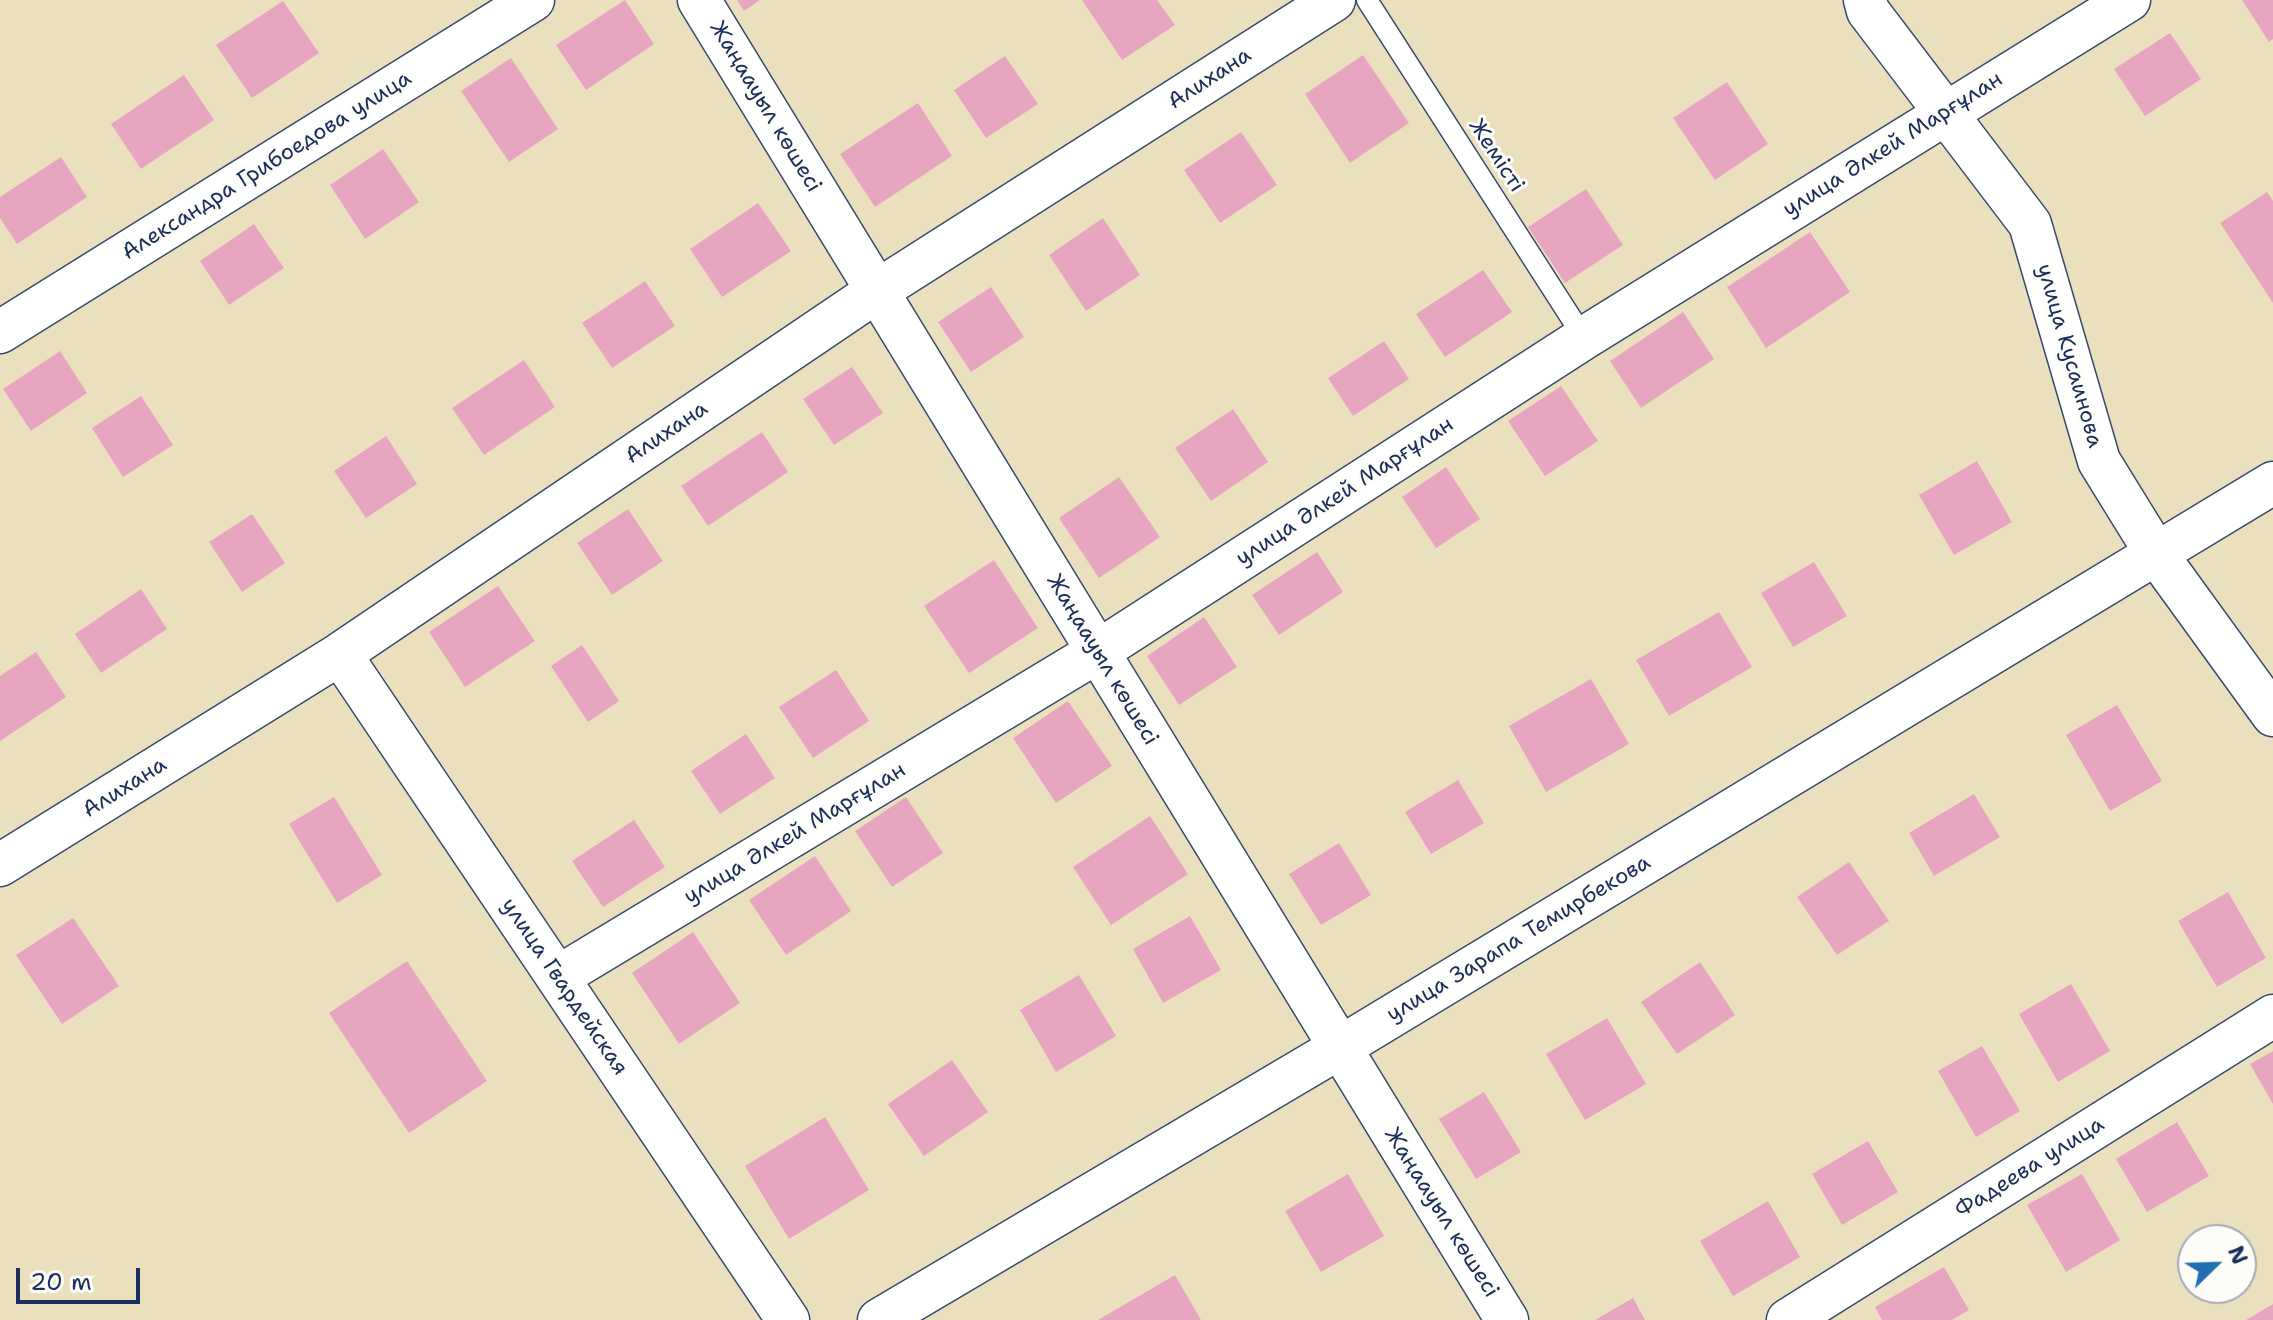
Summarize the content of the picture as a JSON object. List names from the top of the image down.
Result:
{
  "streets": {
    "street": [
      "Алихана",
      "Жаңаауыл көшесі",
      "улица Әлкей Марғұлан",
      "Александра Грибоедова улица",
      "улица Кусаинова",
      "улица Зарапа Темирбекова",
      "улица Гвардейская",
      "Фадеева улица"
    ],
    "lane": ["Жемісті"]
  },
  "crossings": [
    ["Алихана", "Жаңаауыл көшесі"],
    ["Алихана", "улица Гвардейская"],
    ["Жаңаауыл көшесі", "улица Әлкей Марғұлан"],
    ["Жаңаауыл көшесі", "улица Зарапа Темирбекова"],
    ["улица Әлкей Марғұлан", "Жемісті"],
    ["улица Әлкей Марғұлан", "улица Кусаинова"],
    ["улица Әлкей Марғұлан", "улица Гвардейская"],
    ["улица Кусаинова", "улица Зарапа Темирбекова"]
  ],
  "scale_bar": "20 m",
  "north": "top right"
}
